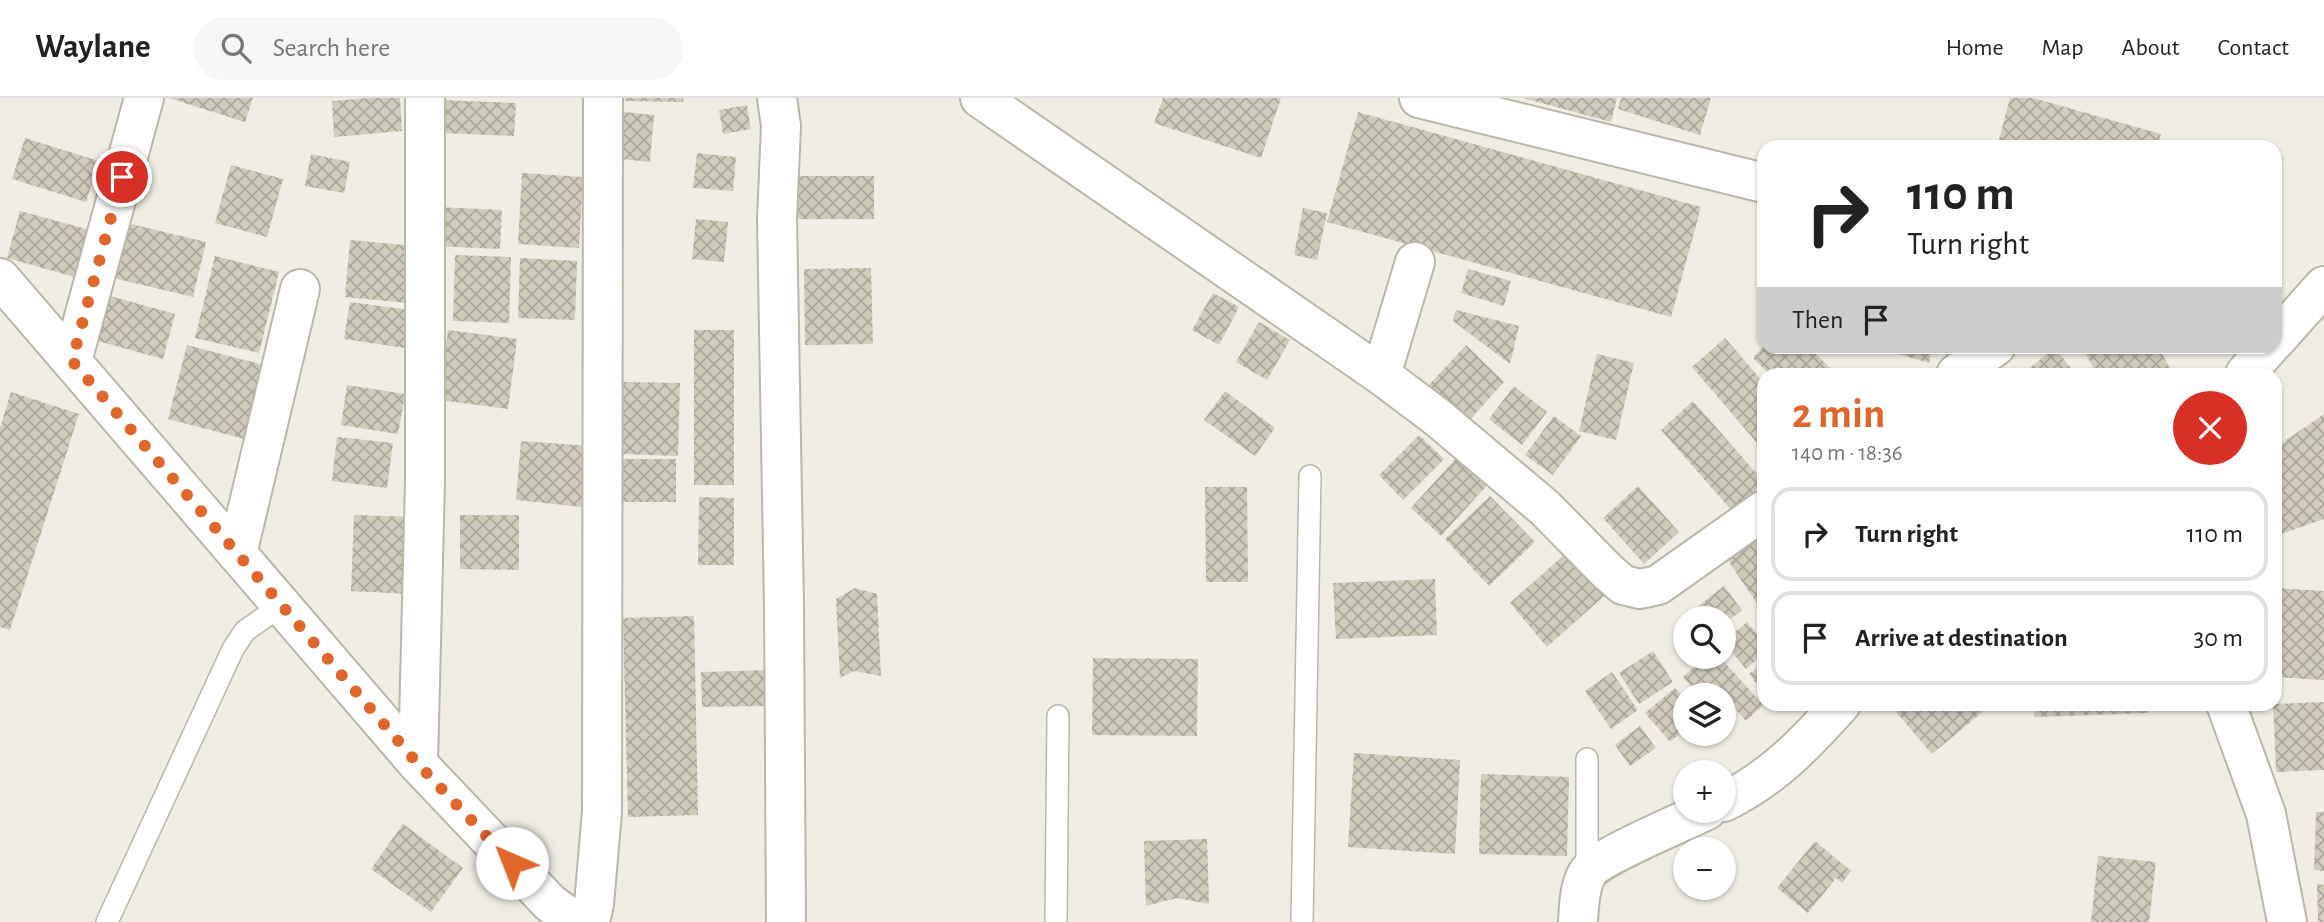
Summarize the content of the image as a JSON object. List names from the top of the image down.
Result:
{
  "page": {
    "header": "Waylane",
    "search": "Search here",
    "nav": [
      "Home",
      "Map",
      "About",
      "Contact"
    ],
    "turn": ["110 m", "Turn right"],
    "then": "Then",
    "heading": ["2 min", "140 m · 18:36"],
    "list": [
      {
        "name": "Turn right",
        "value": "110 m"
      },
      {
        "name": "Arrive at destination",
        "value": "30 m"
      }
    ],
    "map_buttons": ["+", "−"]
  }
}
